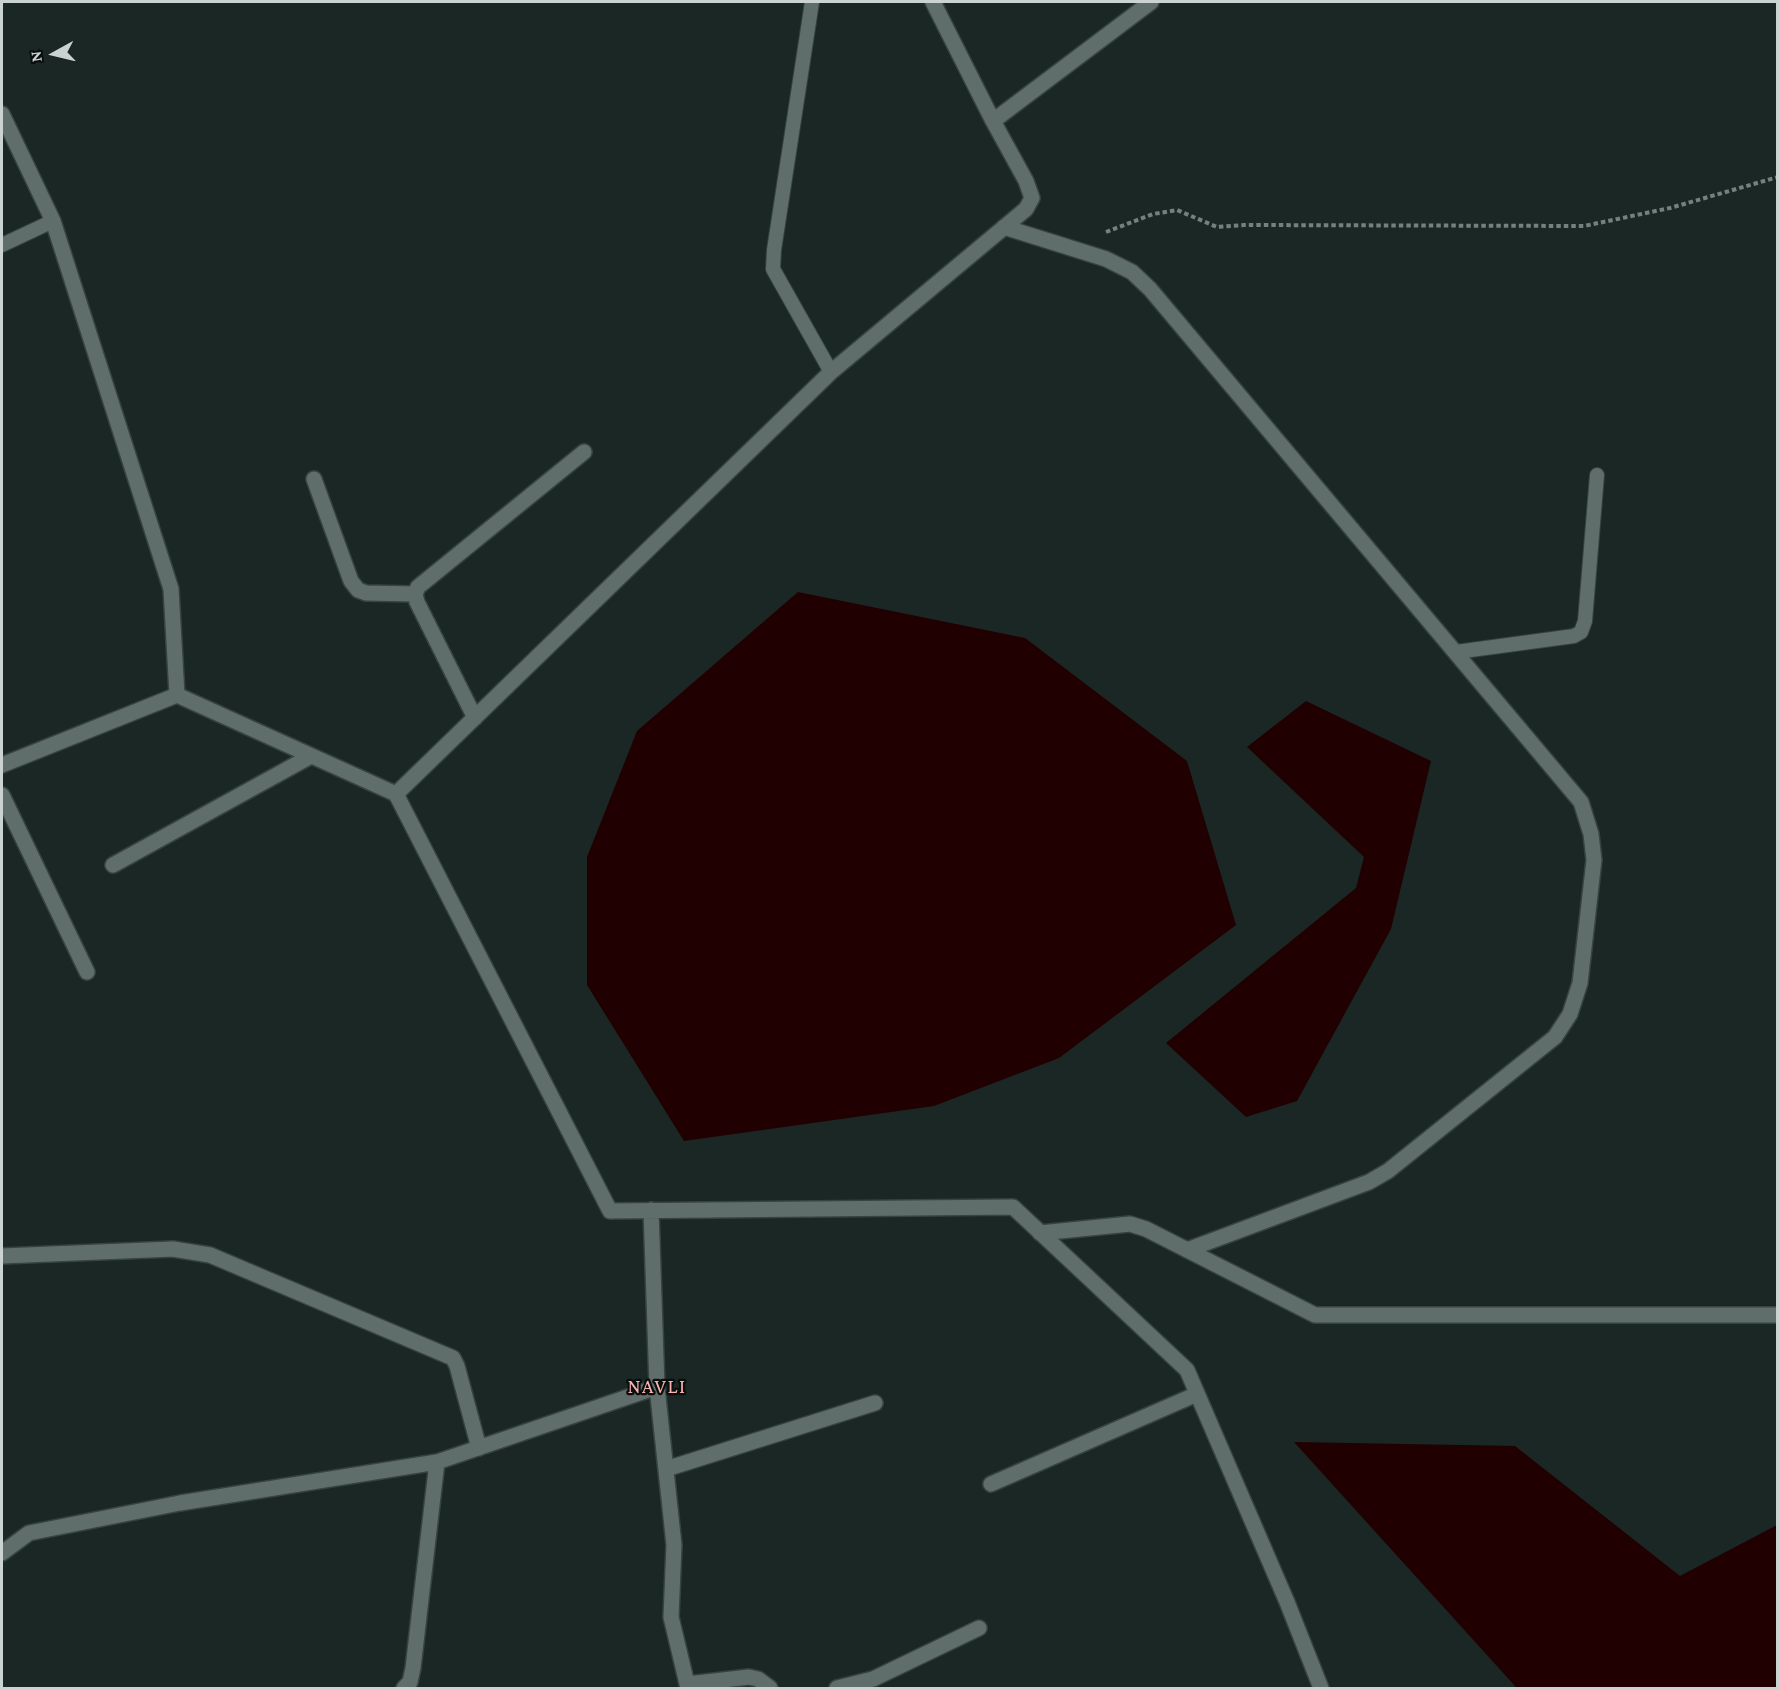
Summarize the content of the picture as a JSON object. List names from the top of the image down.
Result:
{
  "districts": ["NAVLI"],
  "north": "left"
}
